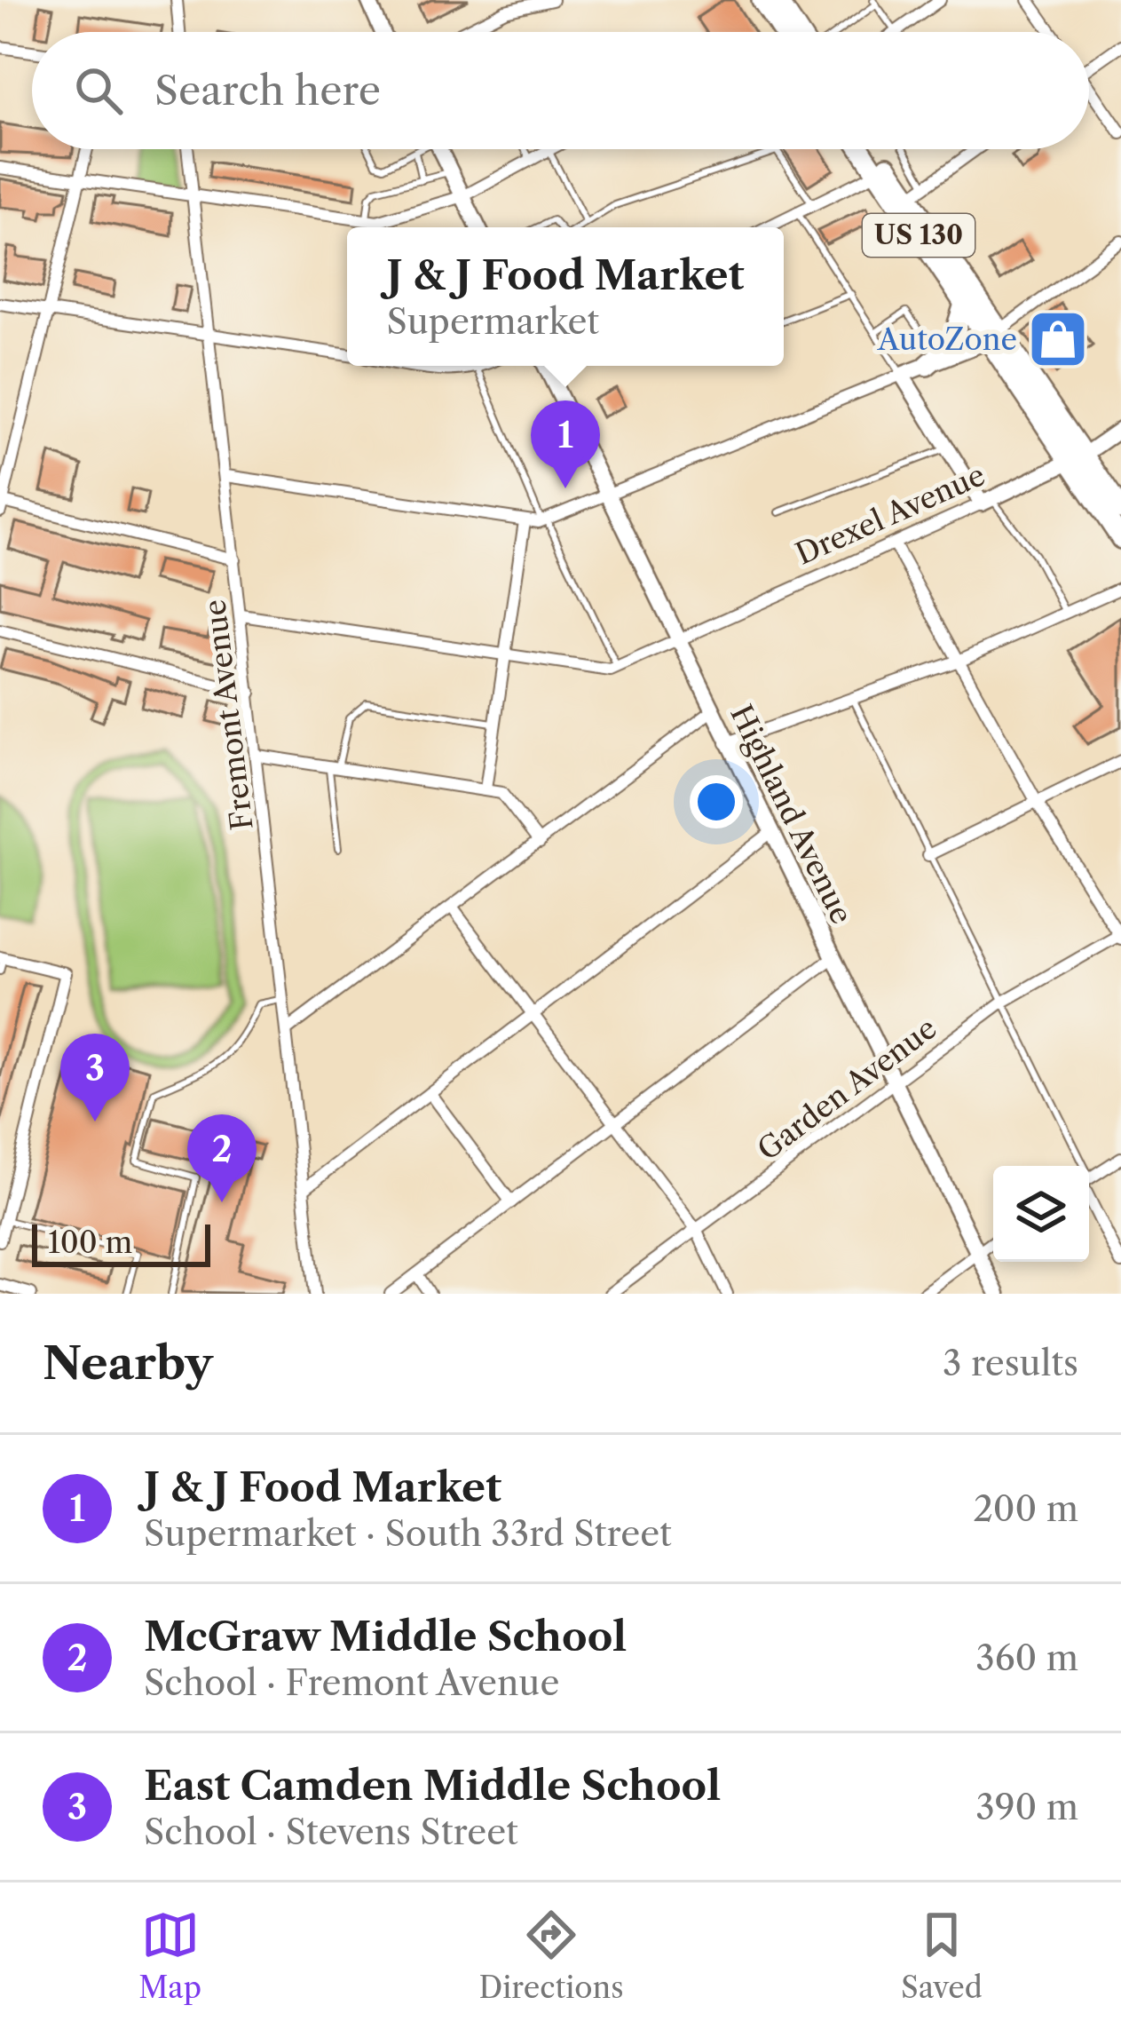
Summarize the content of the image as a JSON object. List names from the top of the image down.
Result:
{
  "streets": {
    "highway": ["US 130"],
    "street": [
      "Drexel Avenue",
      "Fremont Avenue",
      "Highland Avenue",
      "Garden Avenue"
    ]
  },
  "crossings": [
    ["US 130", "Drexel Avenue"],
    ["Drexel Avenue", "Highland Avenue"],
    ["Highland Avenue", "Garden Avenue"]
  ],
  "places": {
    "shop": ["AutoZone"]
  },
  "scale_bar": "100 m",
  "page": {
    "search": "Search here",
    "popup": ["J & J Food Market", "Supermarket"],
    "pins": ["1", "3", "2"],
    "scale": "100 m",
    "heading": ["Nearby", "3 results"],
    "list": [
      {
        "mark": "1",
        "name": "J & J Food Market",
        "note": "Supermarket · South 33rd Street",
        "value": "200 m"
      },
      {
        "mark": "2",
        "name": "McGraw Middle School",
        "note": "School · Fremont Avenue",
        "value": "360 m"
      },
      {
        "mark": "3",
        "name": "East Camden Middle School",
        "note": "School · Stevens Street",
        "value": "390 m"
      }
    ],
    "nav": ["Map", "Directions", "Saved"]
  }
}
